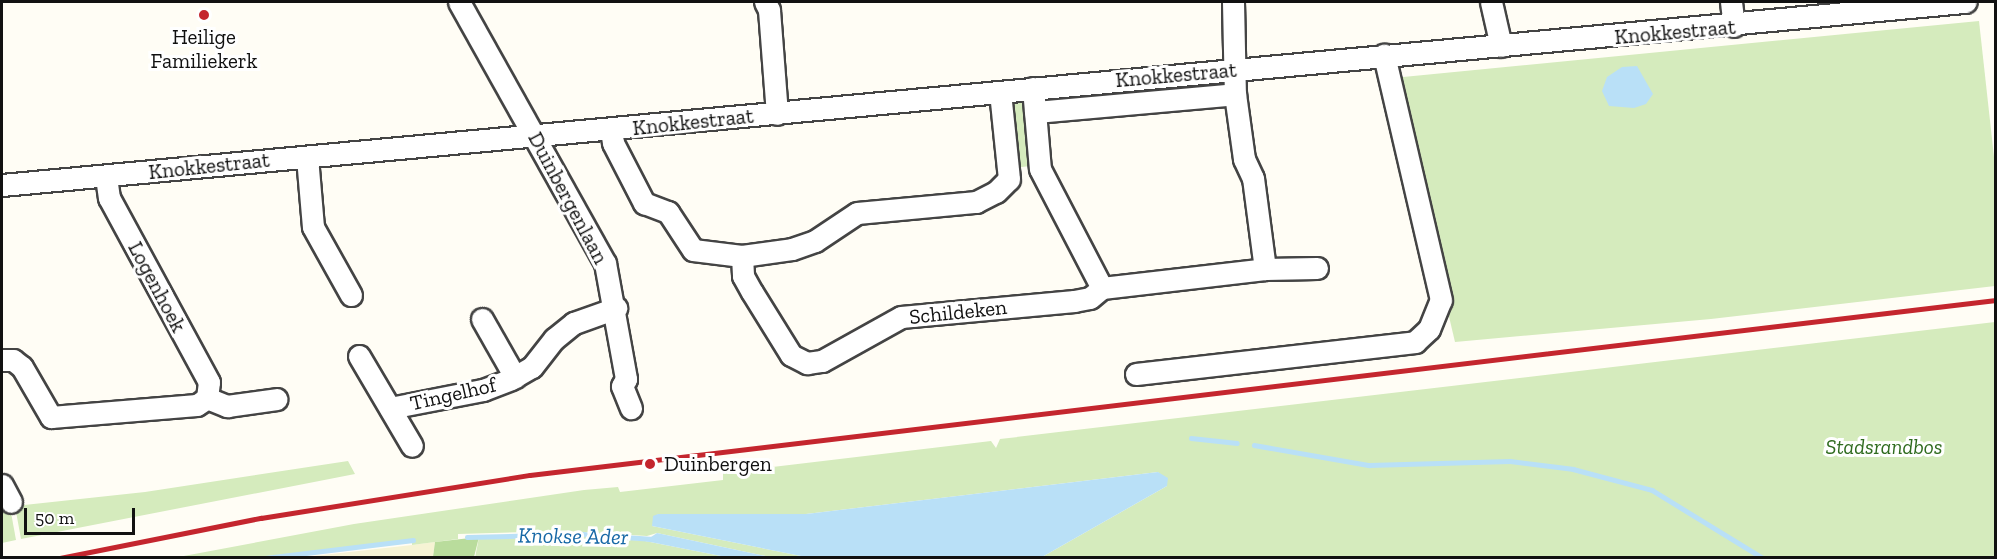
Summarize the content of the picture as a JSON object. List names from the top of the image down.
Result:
{
  "streets": {
    "street": [
      "Knokkestraat",
      "Duinbergenlaan",
      "Logenhoek",
      "Schildeken",
      "Tingelhof"
    ]
  },
  "crossings": [
    ["Knokkestraat", "Duinbergenlaan"],
    ["Knokkestraat", "Logenhoek"],
    ["Duinbergenlaan", "Tingelhof"]
  ],
  "water": ["Knokse Ader"],
  "parks": ["Stadsrandbos"],
  "places": ["Heilige Familiekerk", "Duinbergen"],
  "scale_bar": "50 m"
}
